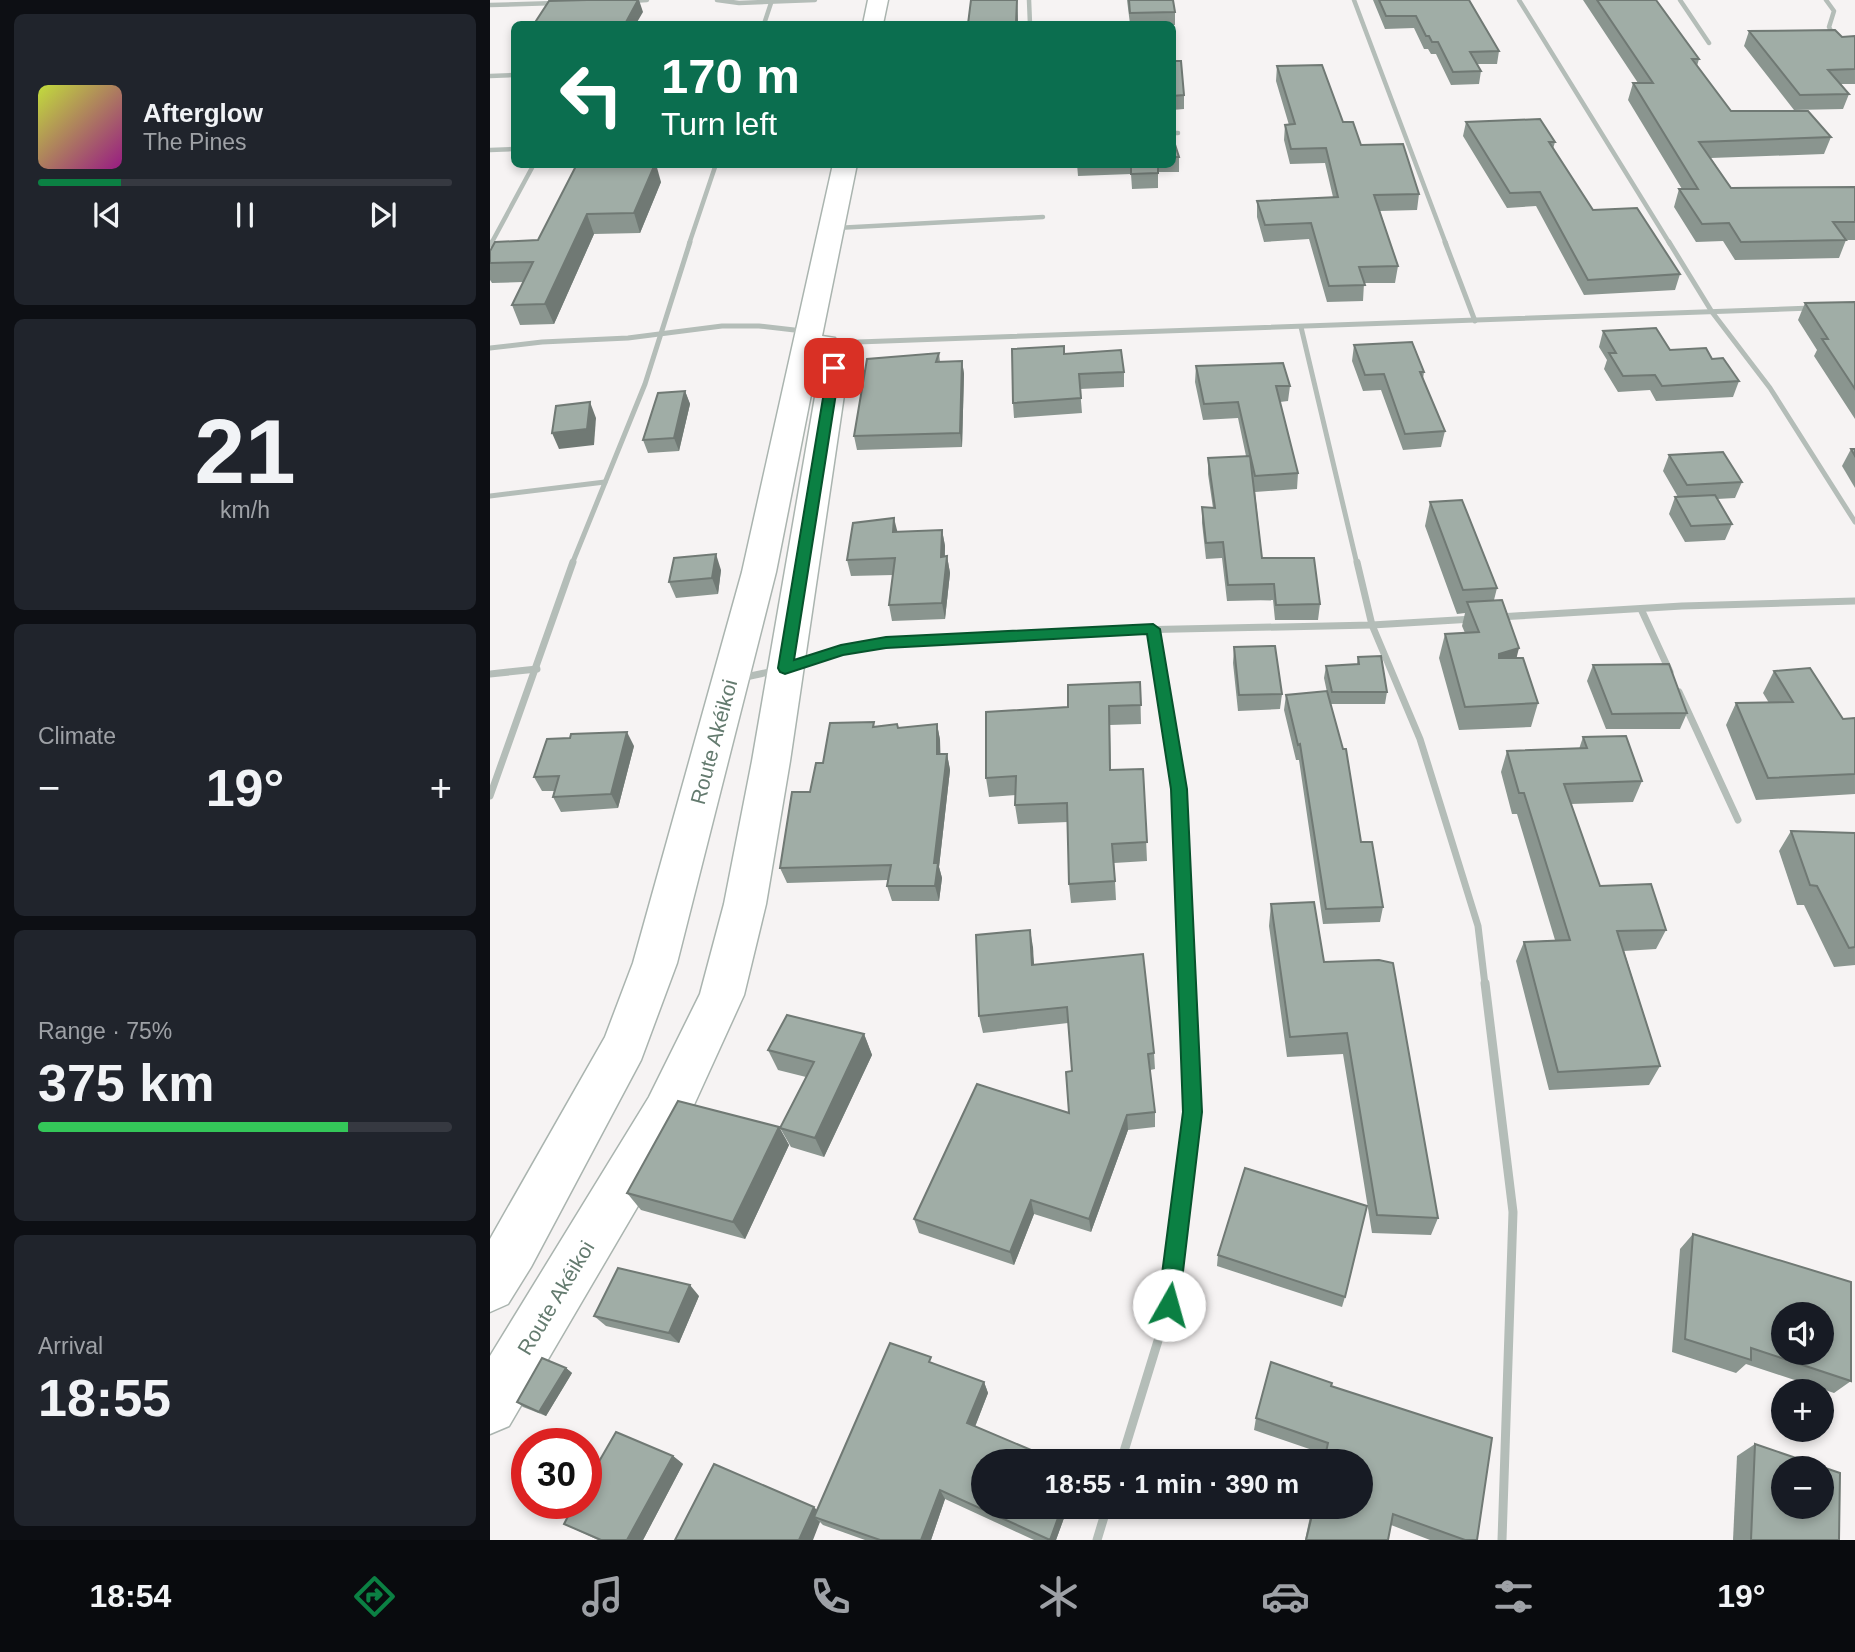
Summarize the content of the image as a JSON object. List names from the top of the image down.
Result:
{
  "streets": {
    "street": ["Route Akéikoi"]
  },
  "page": {
    "turn": ["170 m", "Turn left"],
    "song": ["Afterglow", "The Pines"],
    "tile": [
      ["21", "km/h"],
      "Climate",
      ["Range · 75%", "375 km"],
      ["Arrival", "18:55"]
    ],
    "heat": ["−", "19°", "+"],
    "map_buttons": ["+", "−"],
    "limit": "30",
    "trip": "18:55 · 1 min · 390 m",
    "tabs": ["18:54", "19°"]
  }
}
